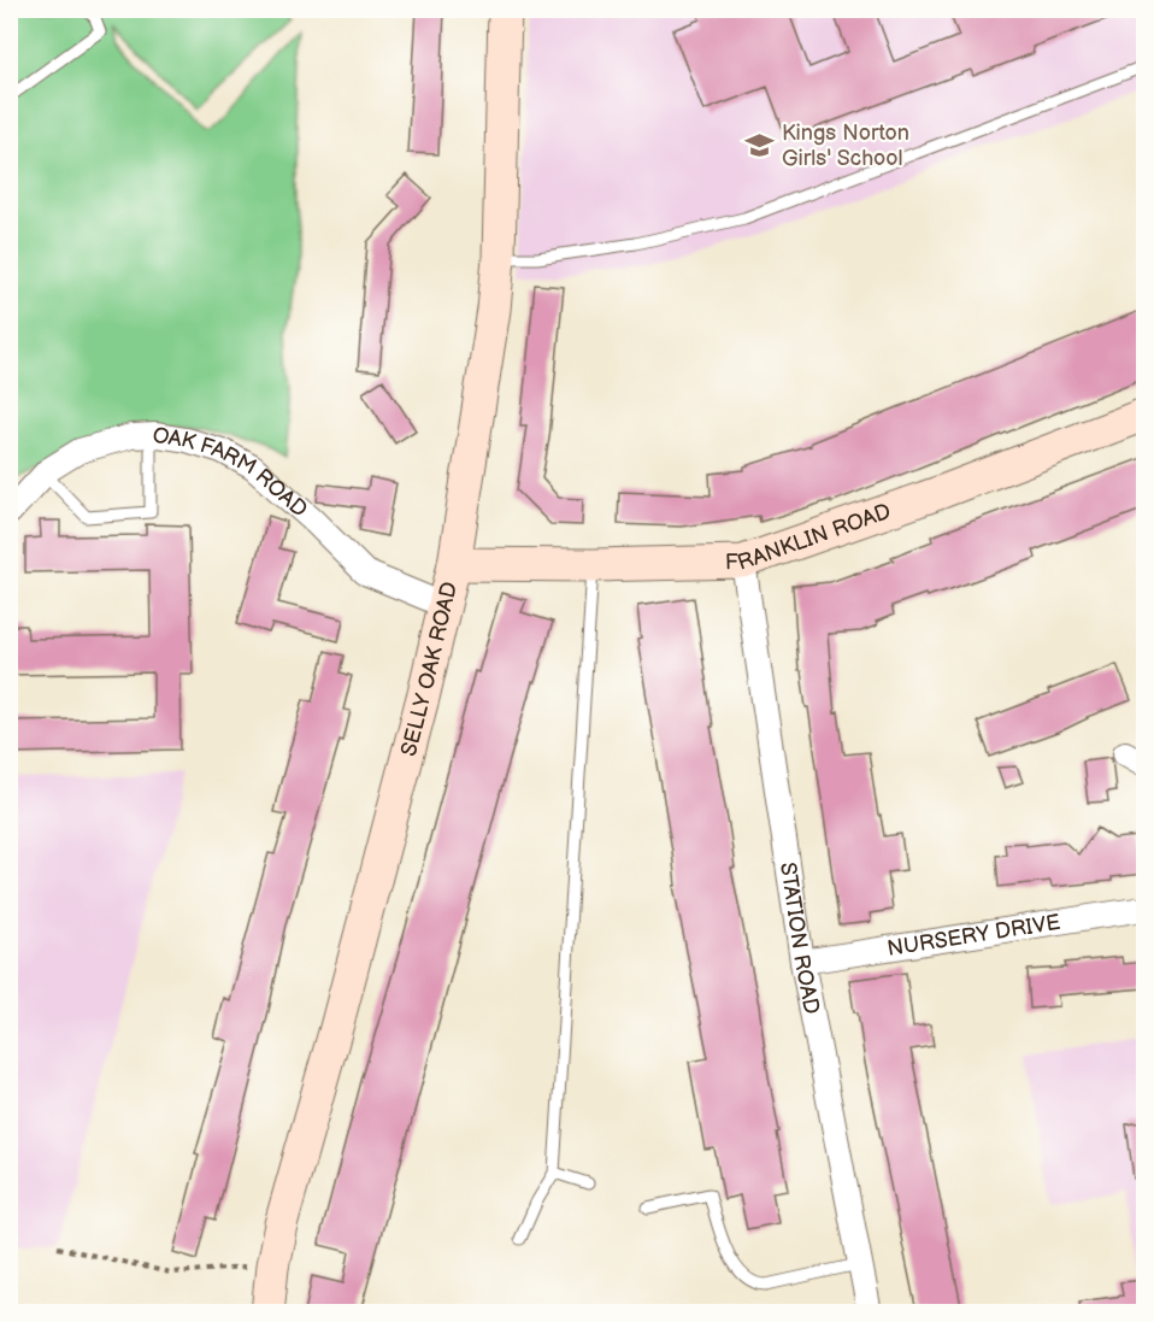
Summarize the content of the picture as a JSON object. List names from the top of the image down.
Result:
{
  "streets": {
    "street": [
      "OAK FARM ROAD",
      "FRANKLIN ROAD",
      "SELLY OAK ROAD",
      "NURSERY DRIVE",
      "STATION ROAD"
    ]
  },
  "crossings": [
    ["OAK FARM ROAD", "SELLY OAK ROAD"],
    ["FRANKLIN ROAD", "SELLY OAK ROAD"],
    ["FRANKLIN ROAD", "STATION ROAD"],
    ["NURSERY DRIVE", "STATION ROAD"]
  ],
  "places": {
    "school or university": ["Kings Norton Girls' School"]
  }
}
